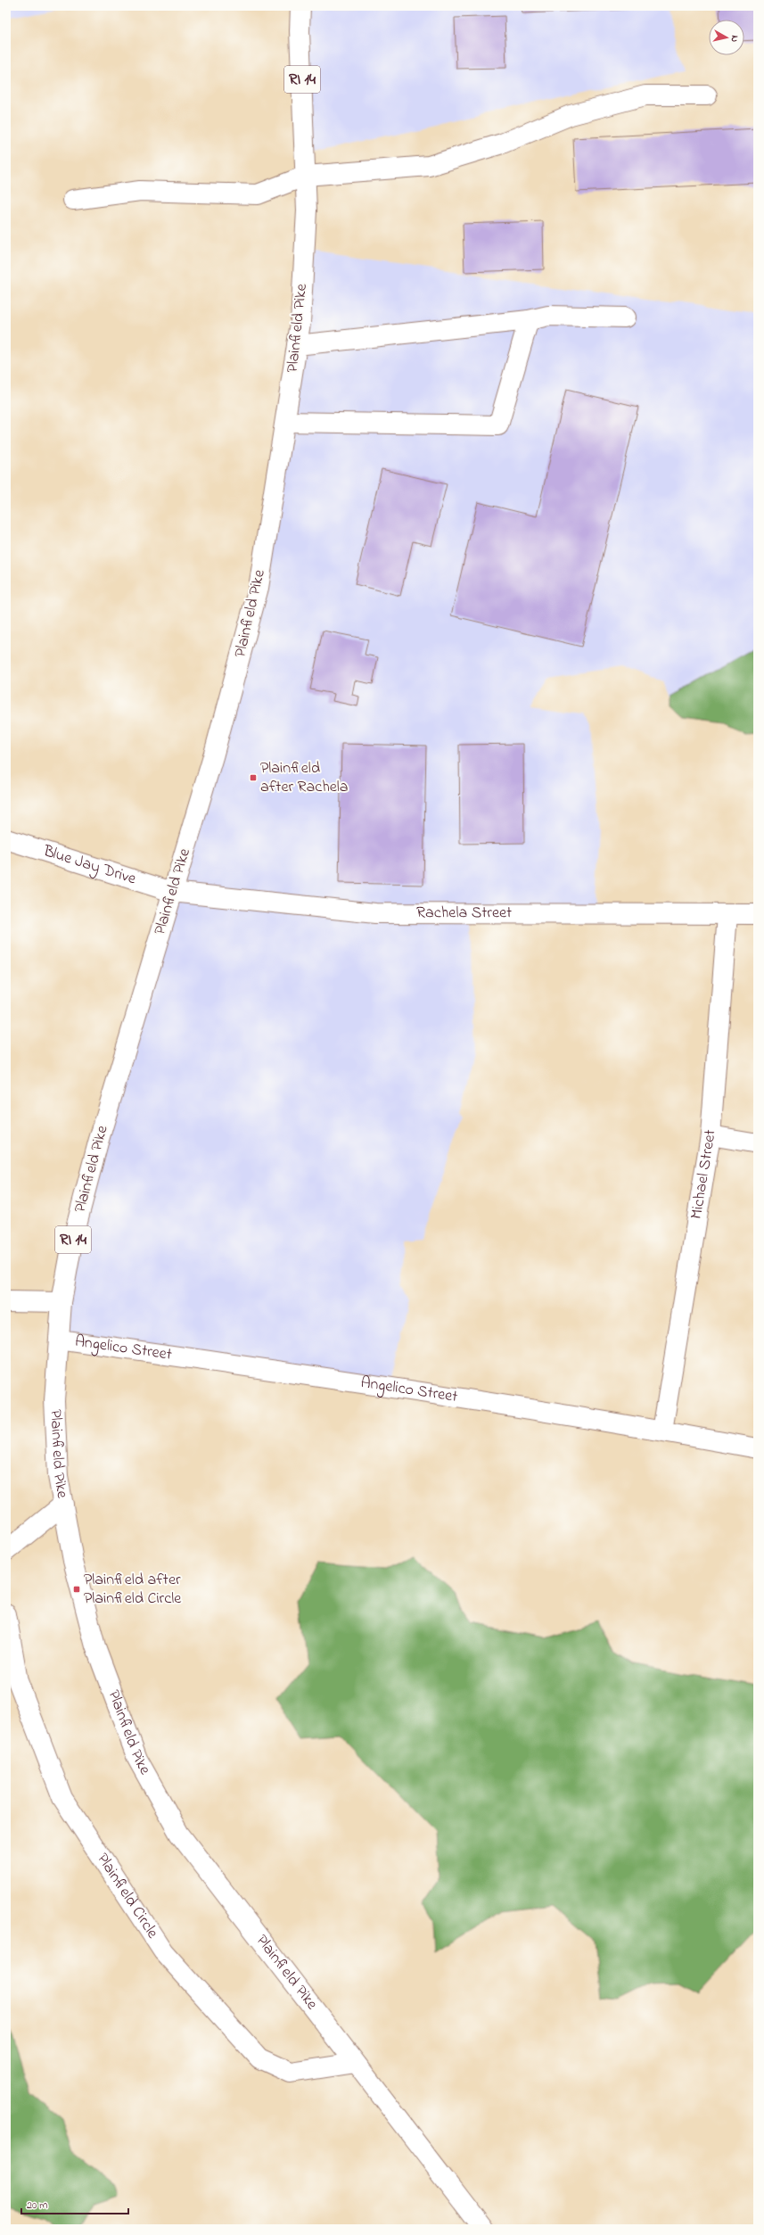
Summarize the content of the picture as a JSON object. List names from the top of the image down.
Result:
{
  "streets": {
    "street": [
      "RI 14",
      "Plainfield Pike",
      "Blue Jay Drive",
      "Rachela Street",
      "Michael Street",
      "Angelico Street",
      "Plainfield Circle"
    ]
  },
  "crossings": [
    ["Plainfield Pike", "Blue Jay Drive"],
    ["Plainfield Pike", "Rachela Street"],
    ["Plainfield Pike", "Angelico Street"],
    ["Plainfield Pike", "Plainfield Circle"],
    ["Blue Jay Drive", "Rachela Street"],
    ["Rachela Street", "Michael Street"],
    ["Michael Street", "Angelico Street"]
  ],
  "places": {
    "transit": ["Plainfield after Rachela", "Plainfield after Plainfield Circle"]
  },
  "scale_bar": "20 m",
  "north": "right"
}
